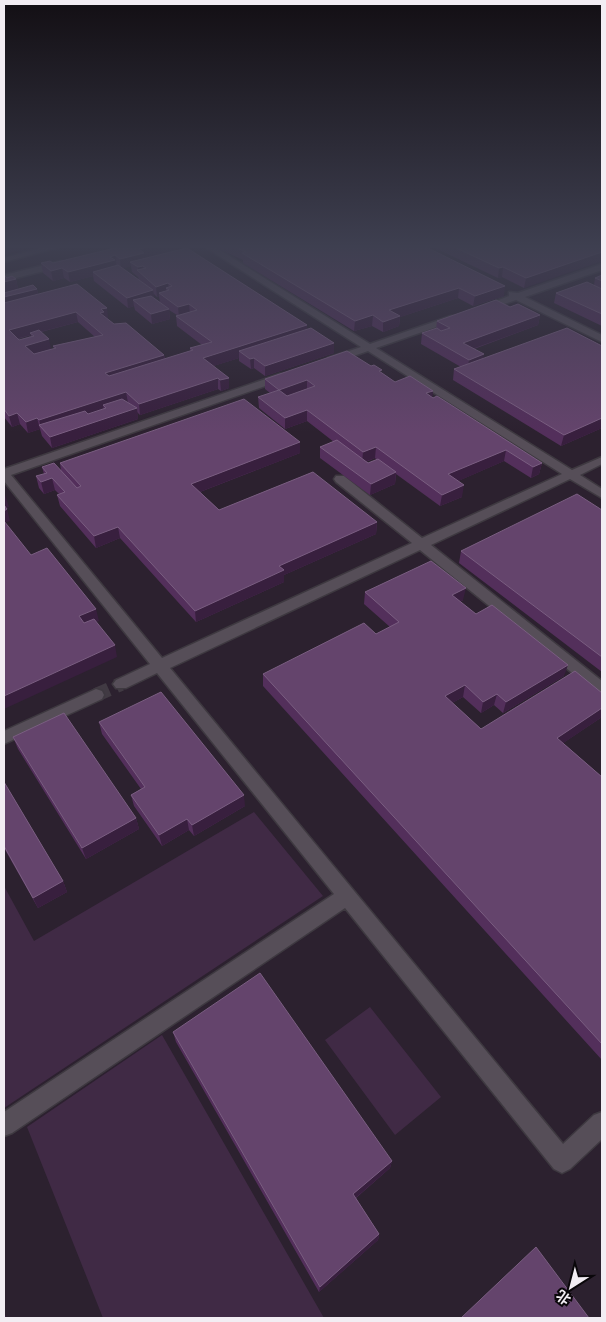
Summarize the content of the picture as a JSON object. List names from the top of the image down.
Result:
{
  "north": "bottom left"
}
